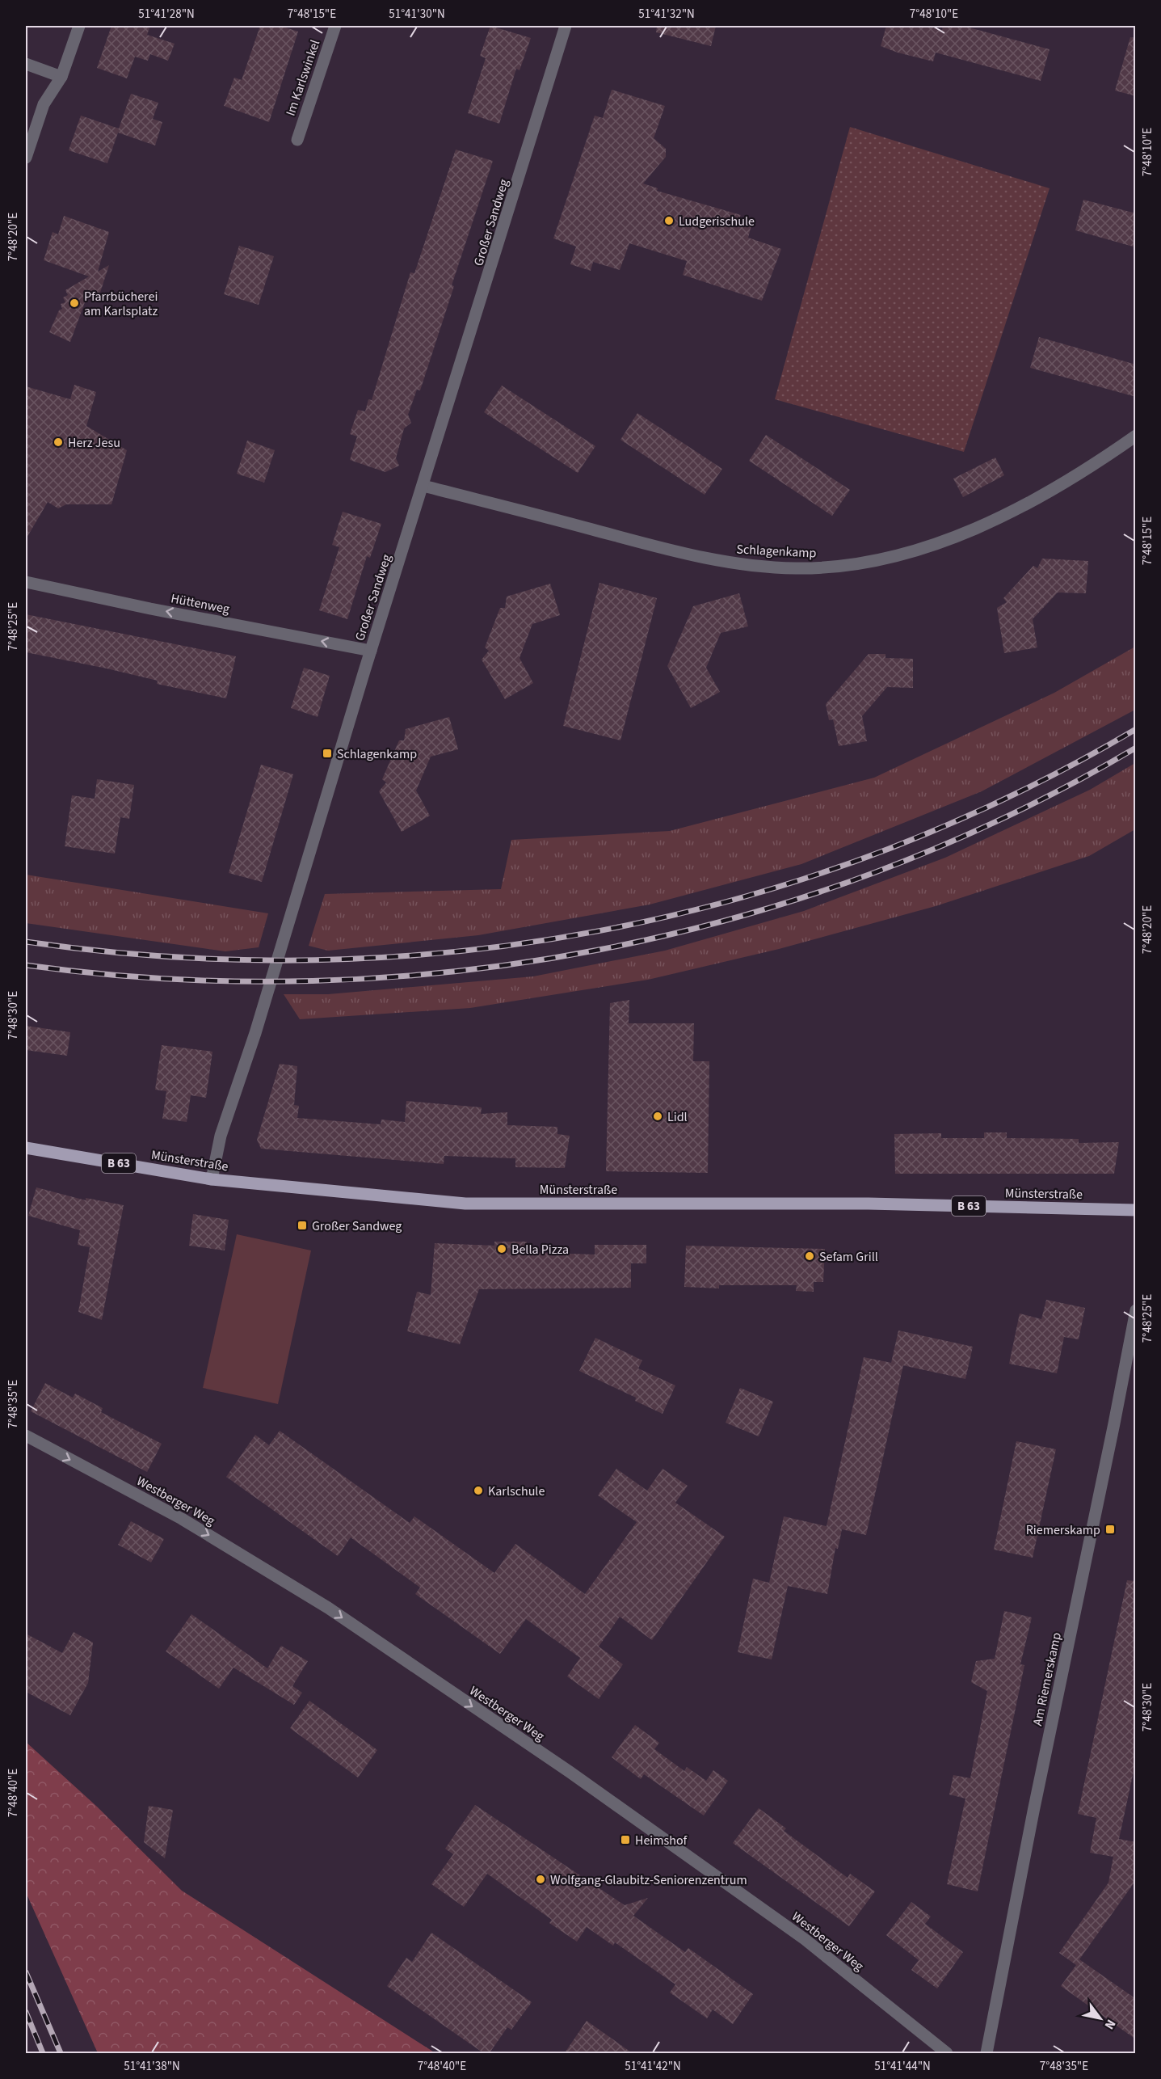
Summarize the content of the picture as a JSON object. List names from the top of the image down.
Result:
{
  "streets": {
    "main road": ["Münsterstraße", "B 63"],
    "street": [
      "Im Karlswinkel",
      "Großer Sandweg",
      "Schlagenkamp",
      "Hüttenweg",
      "Westberger Weg",
      "Am Riemerskamp"
    ]
  },
  "crossings": [
    ["Großer Sandweg", "Schlagenkamp"],
    ["Großer Sandweg", "Hüttenweg"],
    ["Großer Sandweg", "Münsterstraße"]
  ],
  "one_way": ["Hüttenweg", "Westberger Weg"],
  "places": {
    "other": [
      "Ludgerischule",
      "Pfarrbücherei am Karlsplatz",
      "Herz Jesu",
      "Lidl",
      "Bella Pizza",
      "Sefam Grill",
      "Karlschule",
      "Wolfgang-Glaubitz-Seniorenzentrum"
    ],
    "transit": [
      "Schlagenkamp",
      "Großer Sandweg",
      "Riemerskamp",
      "Heimshof"
    ]
  },
  "north": "bottom right",
  "coordinates": [
    "51°41'28\"N",
    "7°48'15\"E",
    "51°41'30\"N",
    "51°41'32\"N",
    "7°48'10\"E",
    "7°48'20\"E",
    "7°48'25\"E",
    "7°48'30\"E",
    "7°48'35\"E",
    "7°48'40\"E",
    "51°41'38\"N",
    "51°41'42\"N",
    "51°41'44\"N"
  ]
}
